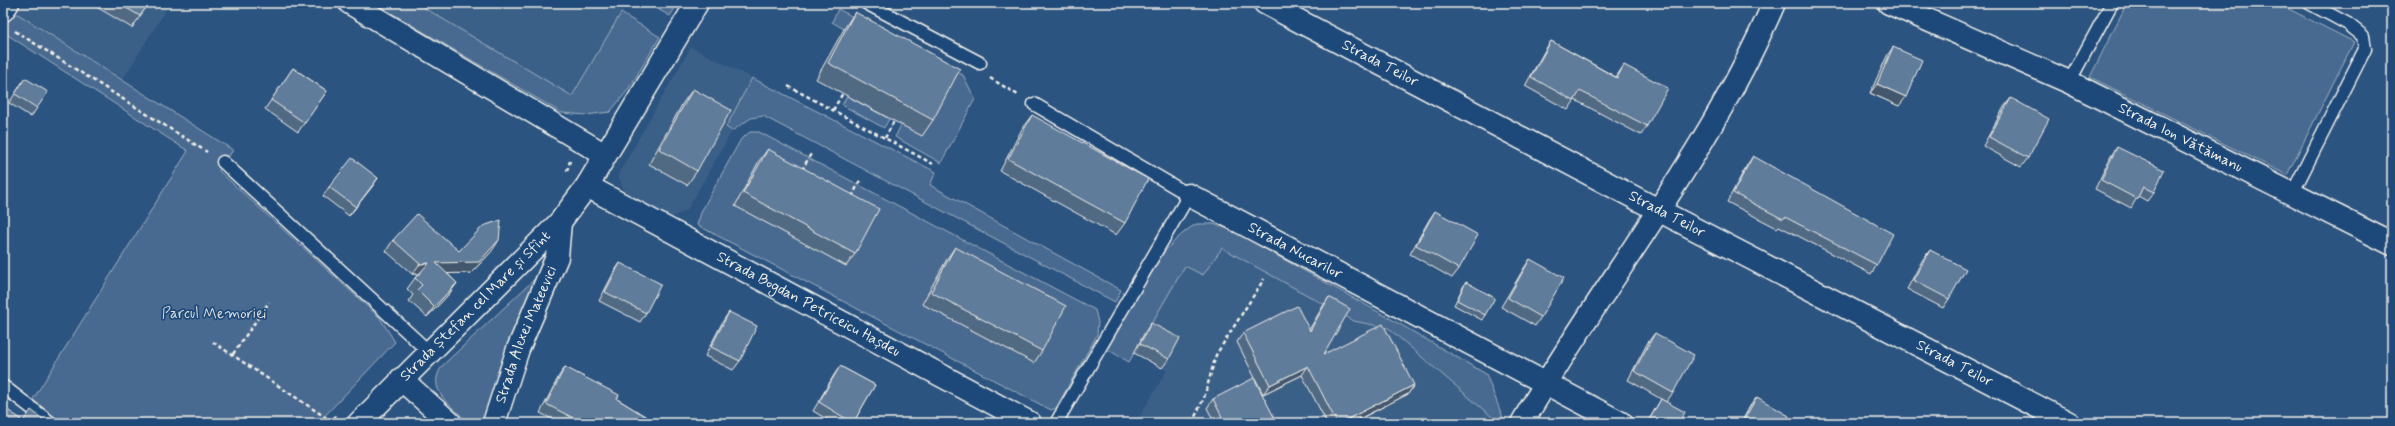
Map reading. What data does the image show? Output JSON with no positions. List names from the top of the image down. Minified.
{"streets":{"street":["Strada Teilor","Strada Ion Vătămanu","Strada Nucarilor","Strada Bogdan Petriceicu Hașdeu","Strada Ștefan cel Mare și Sfînt","Strada Alexei Mateevici"]},"crossings":[["Strada Bogdan Petriceicu Hașdeu","Strada Ștefan cel Mare și Sfînt"],["Strada Ștefan cel Mare și Sfînt","Strada Alexei Mateevici"]],"parks":["Parcul Memoriei"]}
